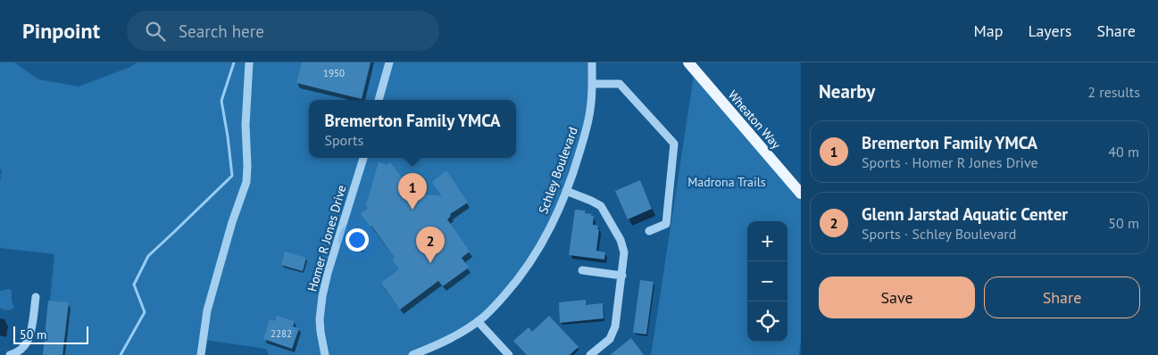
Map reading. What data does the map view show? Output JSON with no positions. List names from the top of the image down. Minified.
{"streets":{"main road":["Wheaton Way"],"street":["Schley Boulevard","Homer R Jones Drive"]},"parks":["Madrona Trails"],"house_numbers":["1950","2282"],"scale_bar":"50 m","page":{"header":"Pinpoint","search":"Search here","nav":["Map","Layers","Share"],"heading":["Nearby","2 results"],"popup":["Bremerton Family YMCA","Sports"],"list":[{"mark":"1","name":"Bremerton Family YMCA","note":"Sports · Homer R Jones Drive","value":"40 m"},{"mark":"2","name":"Glenn Jarstad Aquatic Center","note":"Sports · Schley Boulevard","value":"50 m"}],"pins":["1","2"],"map_buttons":["+","−"],"buttons":["Save","Share"],"scale":"50 m"}}
